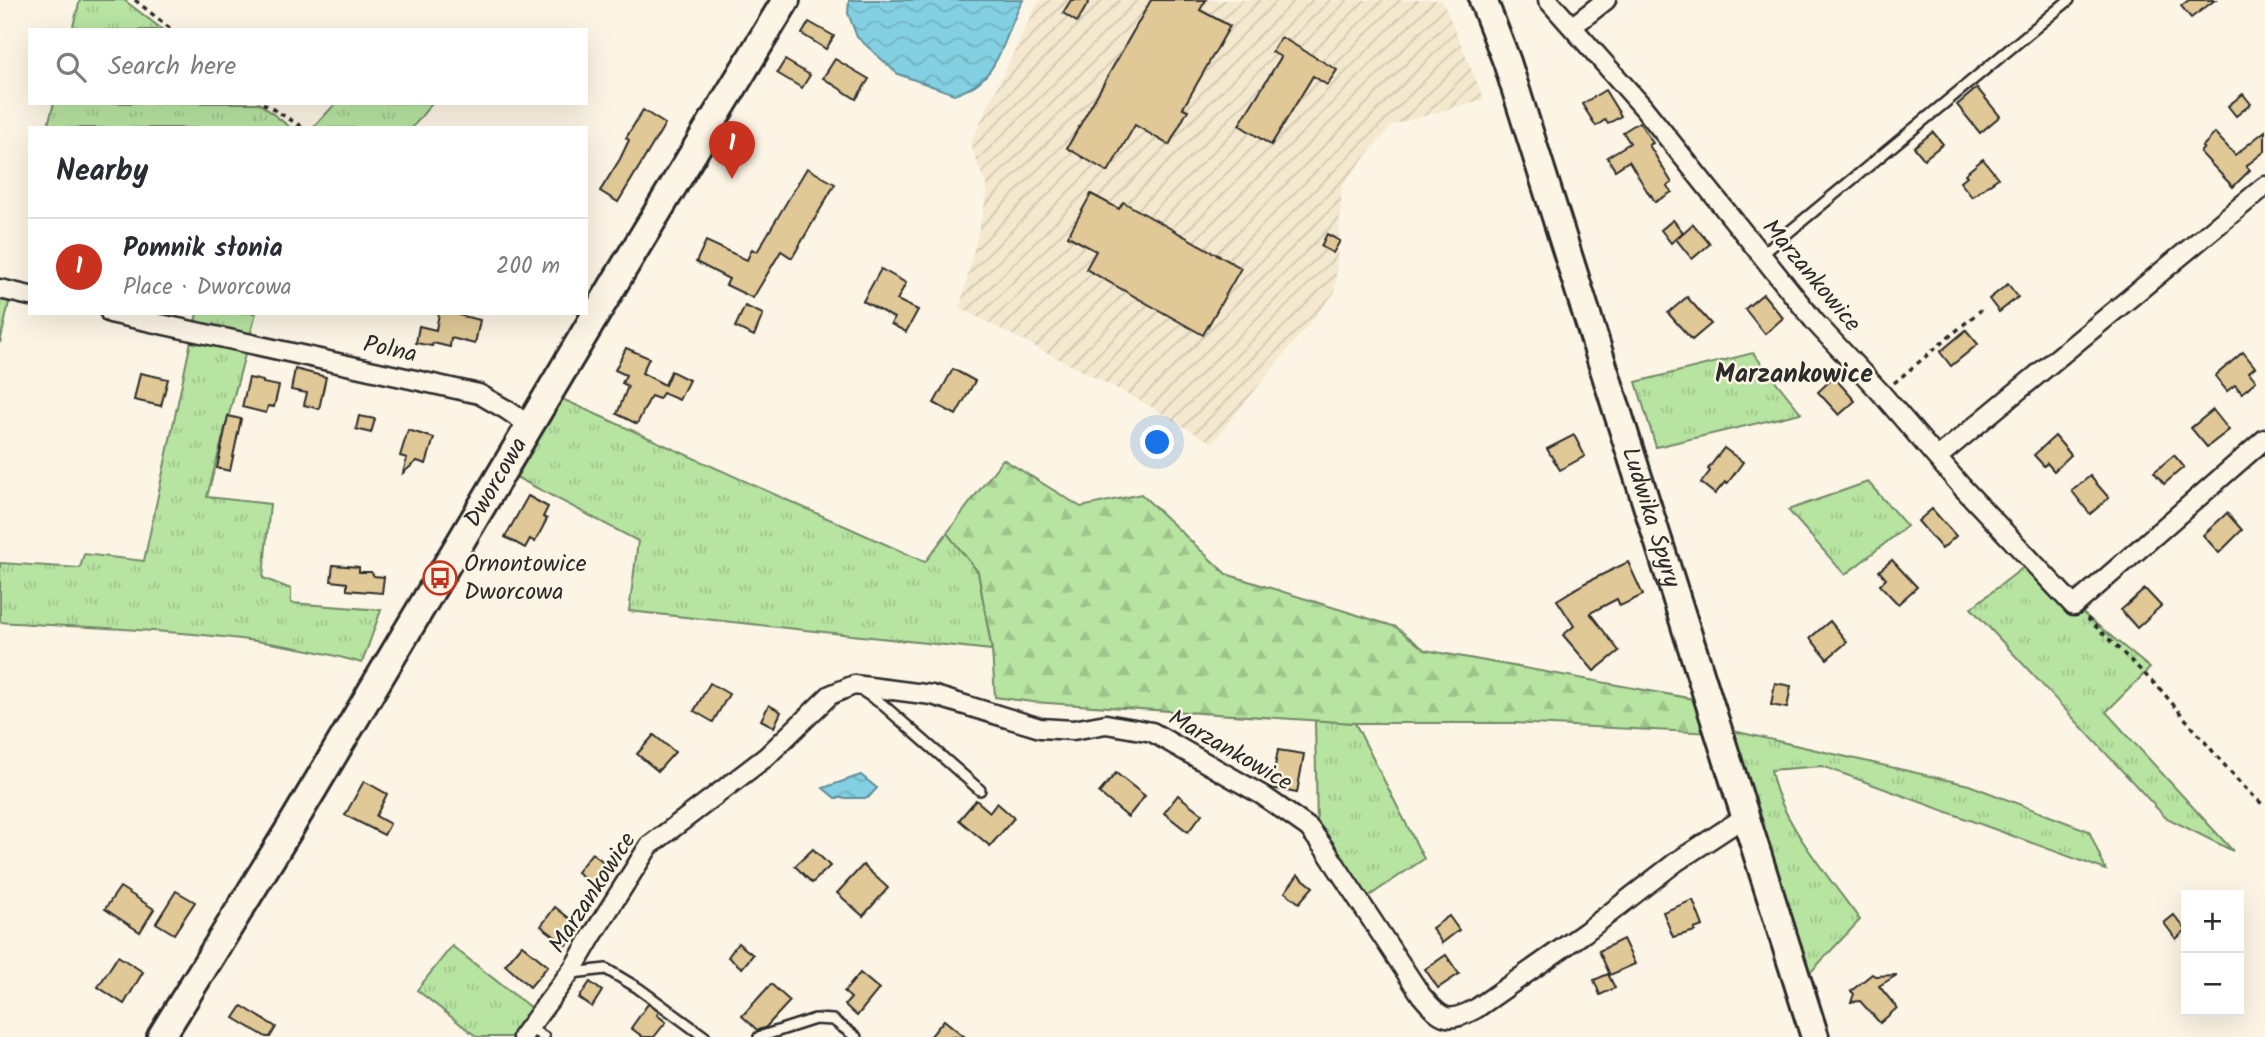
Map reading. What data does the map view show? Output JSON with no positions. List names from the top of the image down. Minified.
{"streets":{"street":["Marzankowice","Polna","Dworcowa","Ludwika Spyry"]},"crossings":[["Marzankowice","Ludwika Spyry"],["Polna","Dworcowa"]],"districts":["Marzankowice"],"places":{"bus stop":["Ornontowice Dworcowa"]},"page":{"search":"Search here","pins":"1","heading":"Nearby","list":[{"mark":"1","name":"Pomnik słonia","note":"Place · Dworcowa","value":"200 m"}],"map_buttons":["+","−"]}}
